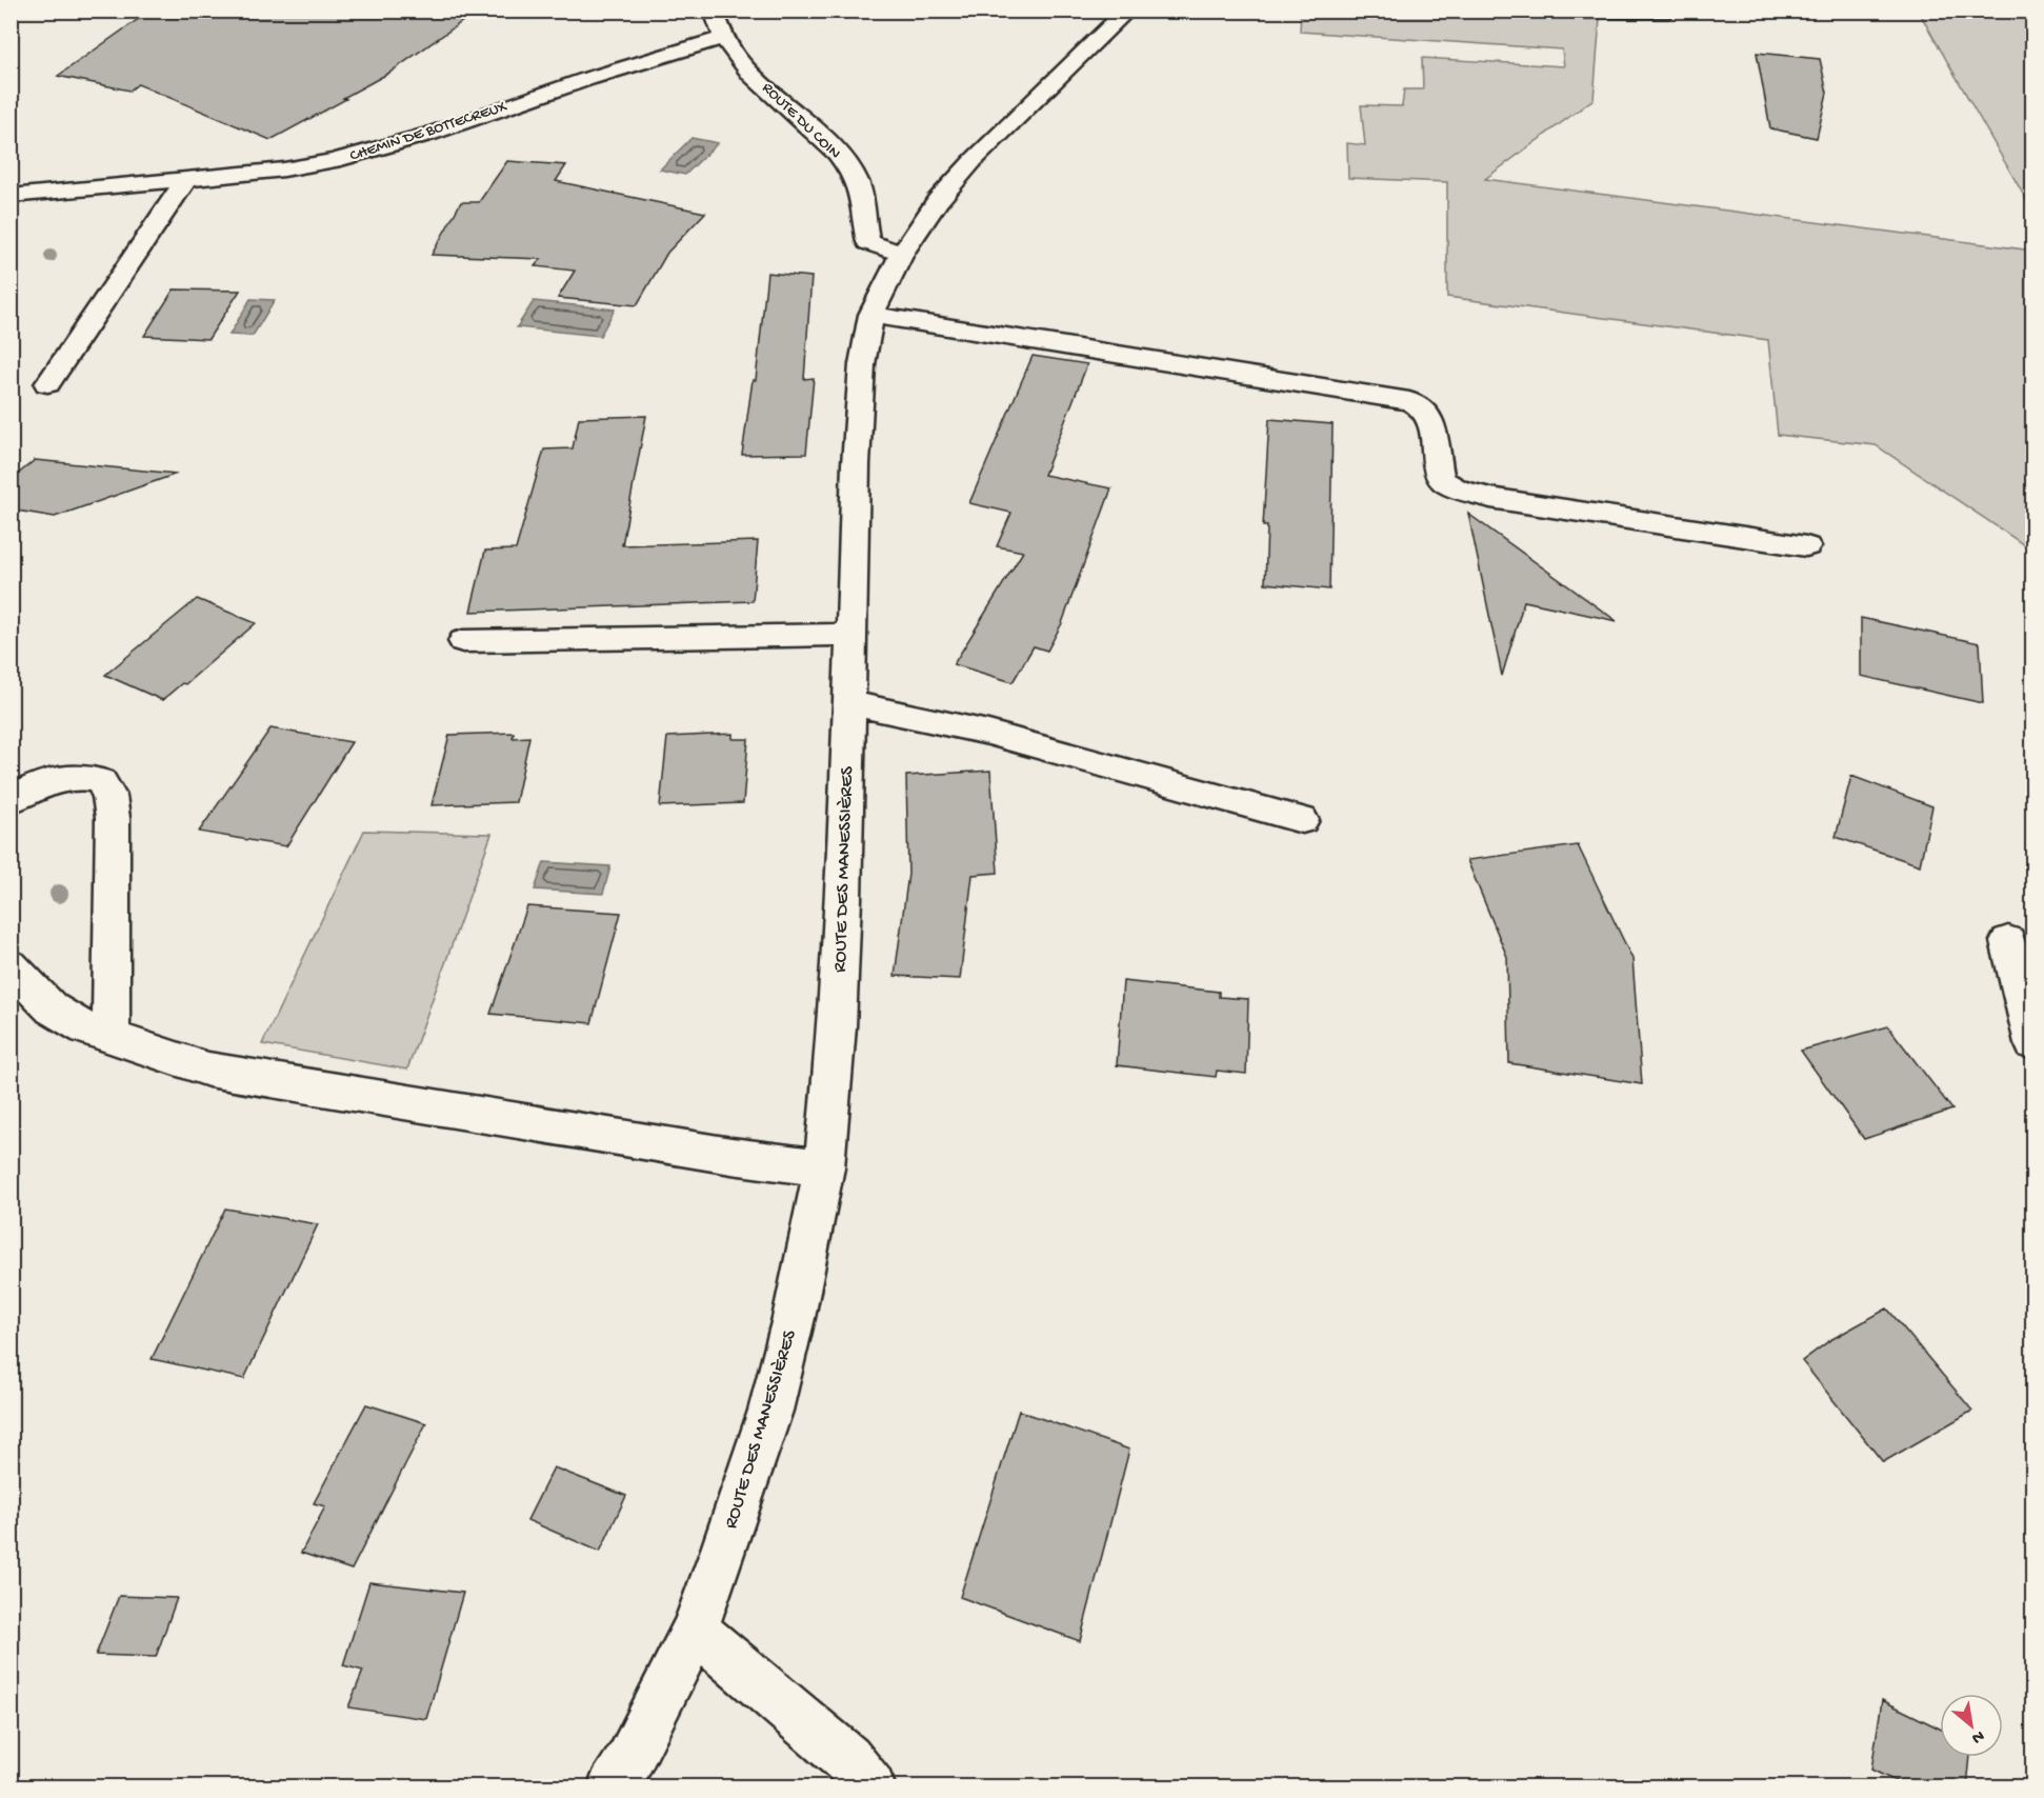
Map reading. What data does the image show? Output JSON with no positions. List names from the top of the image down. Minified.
{"streets":{"street":["ROUTE DU COIN","CHEMIN DE BOTTECREUX","ROUTE DES MANESSIÈRES"]},"crossings":[["ROUTE DU COIN","CHEMIN DE BOTTECREUX"],["ROUTE DU COIN","ROUTE DES MANESSIÈRES"]],"north":"bottom right"}
